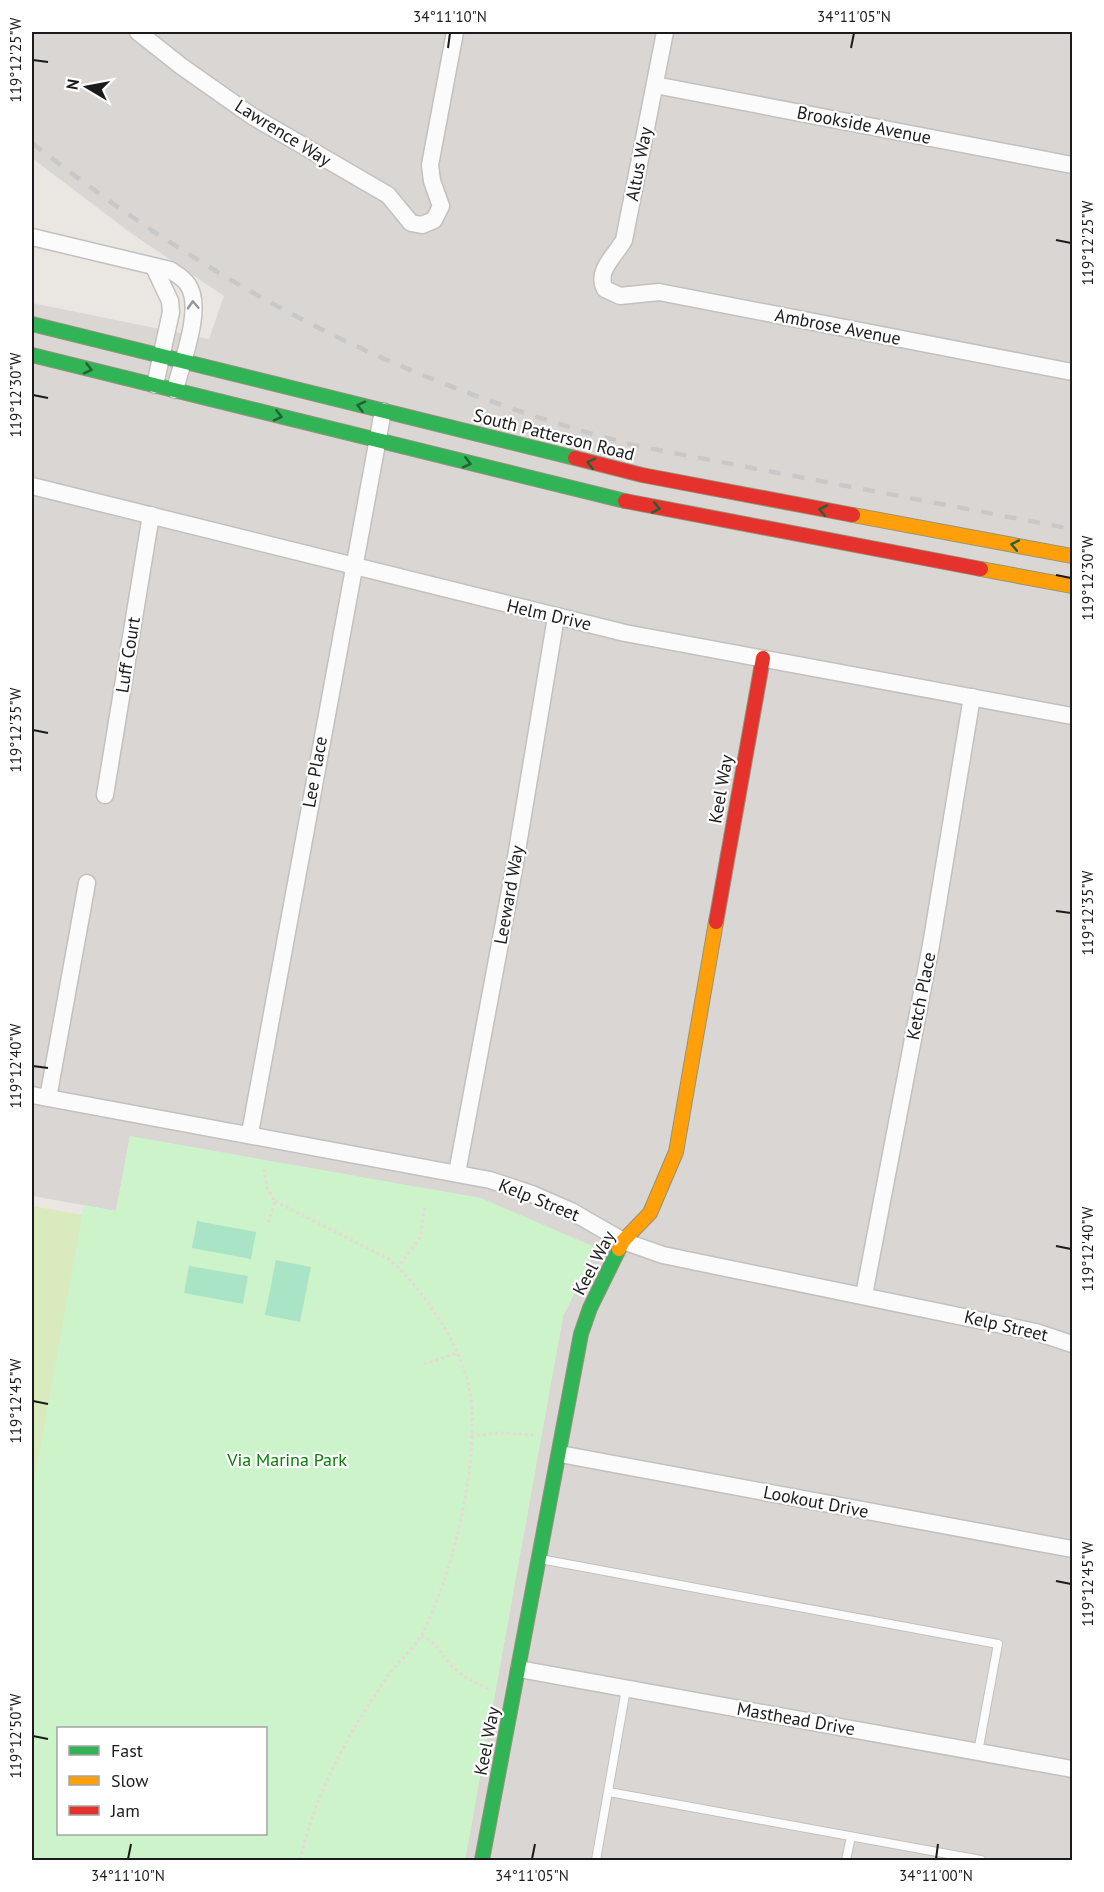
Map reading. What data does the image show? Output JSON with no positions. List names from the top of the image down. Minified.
{"streets":{"street":["Brookside Avenue","Lawrence Way","Altus Way","Ambrose Avenue","South Patterson Road","Helm Drive","Luff Court","Lee Place","Keel Way","Leeward Way","Ketch Place","Kelp Street","Lookout Drive","Masthead Drive"]},"crossings":[["Brookside Avenue","Altus Way"],["Altus Way","Ambrose Avenue"],["South Patterson Road","Lee Place"],["Helm Drive","Luff Court"],["Helm Drive","Lee Place"],["Helm Drive","Keel Way"],["Helm Drive","Leeward Way"],["Helm Drive","Ketch Place"],["Lee Place","Kelp Street"],["Keel Way","Kelp Street"],["Keel Way","Lookout Drive"],["Keel Way","Masthead Drive"],["Leeward Way","Kelp Street"],["Ketch Place","Kelp Street"]],"parks":["Via Marina Park"],"legend":["Fast","Slow","Jam"],"north":"left","coordinates":["34°11'10\"N","34°11'05\"N","119°12'25\"W","119°12'30\"W","119°12'35\"W","119°12'40\"W","119°12'45\"W","119°12'50\"W","34°11'00\"N"]}
